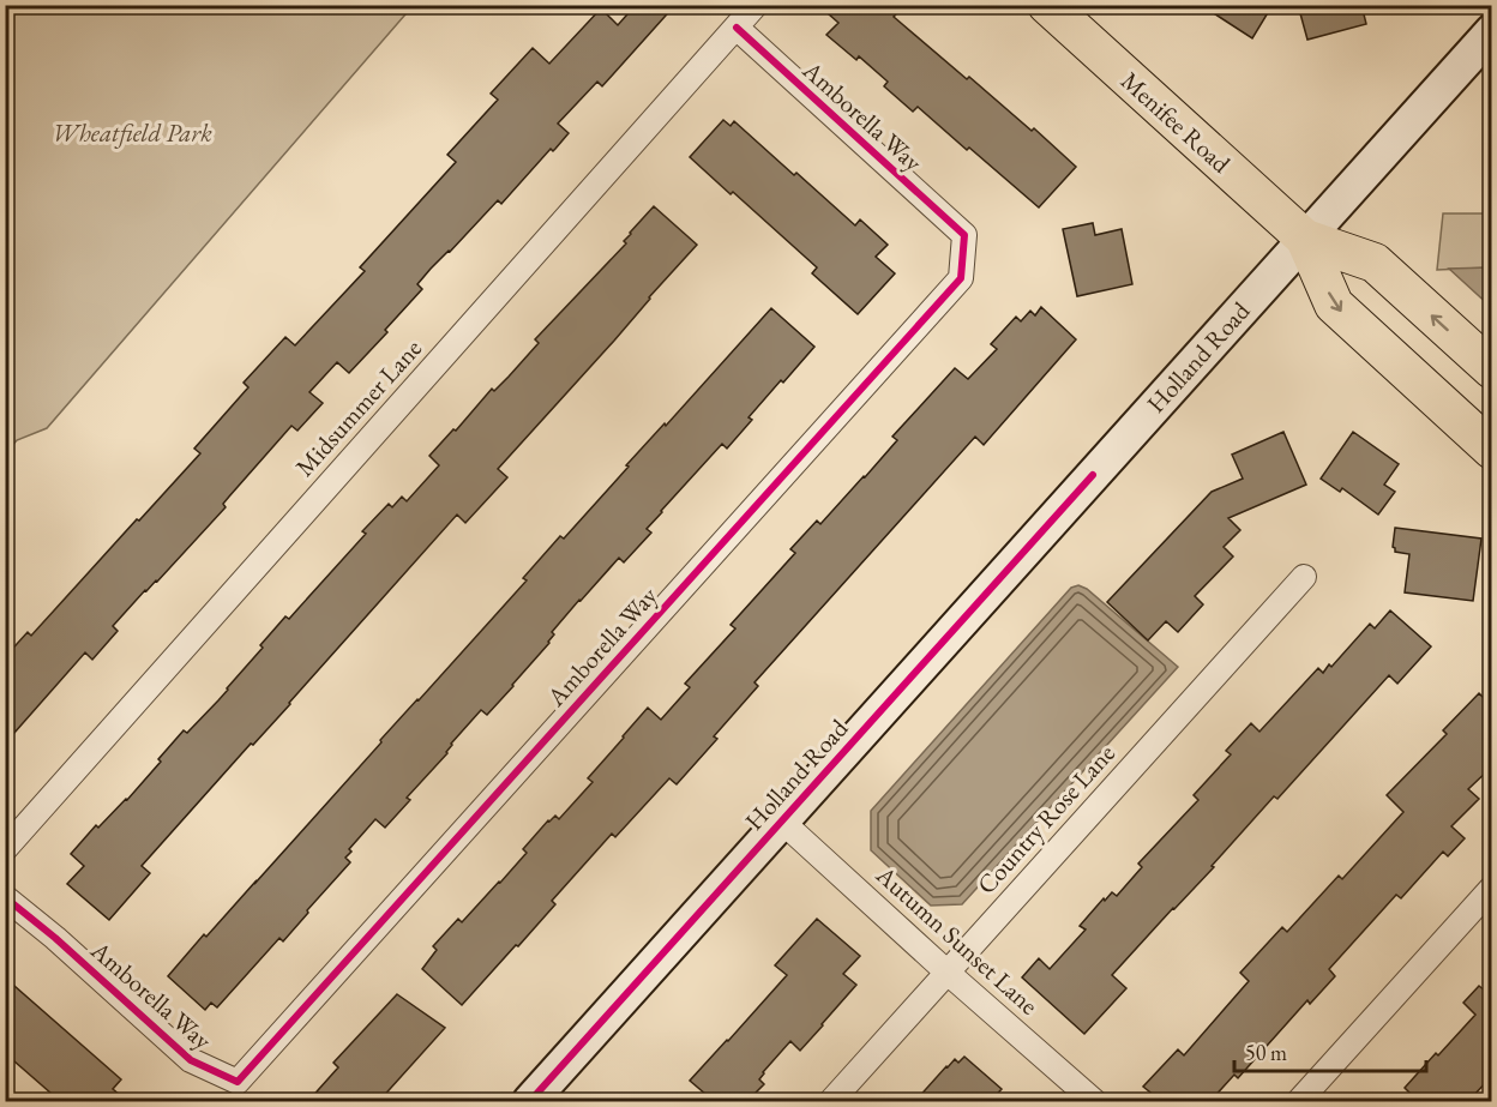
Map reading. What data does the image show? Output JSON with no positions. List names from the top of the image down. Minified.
{"streets":{"main road":["Menifee Road","Holland Road"],"street":["Amborella Way","Midsummer Lane","Country Rose Lane","Autumn Sunset Lane"]},"crossings":[["Amborella Way","Midsummer Lane"],["Menifee Road","Holland Road"],["Holland Road","Autumn Sunset Lane"],["Country Rose Lane","Autumn Sunset Lane"]],"parks":["Wheatfield Park"],"scale_bar":"50 m"}
